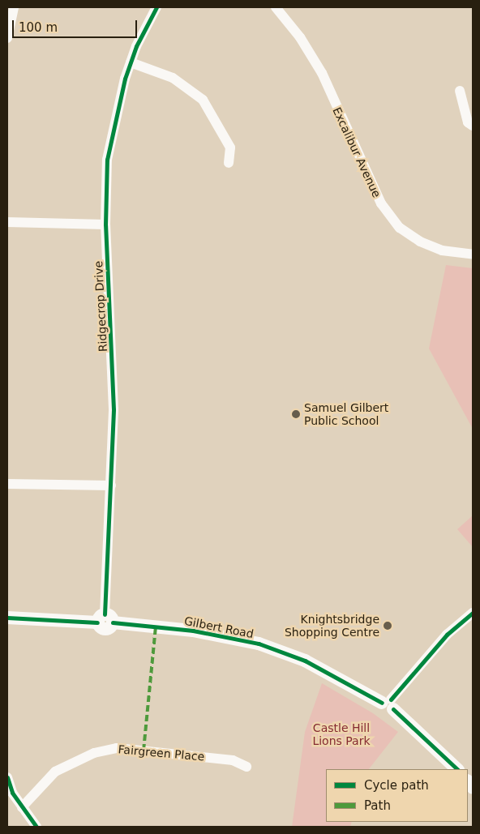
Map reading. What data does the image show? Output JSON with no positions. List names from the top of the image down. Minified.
{"streets":{"main road":["Gilbert Road"],"street":["Excalibur Avenue","Ridgecrop Drive","Fairgreen Place"]},"crossings":[["Ridgecrop Drive","Gilbert Road"]],"parks":["Castle Hill Lions Park"],"places":["Samuel Gilbert Public School","Knightsbridge Shopping Centre"],"legend":["Cycle path","Path"],"scale_bar":"100 m"}
